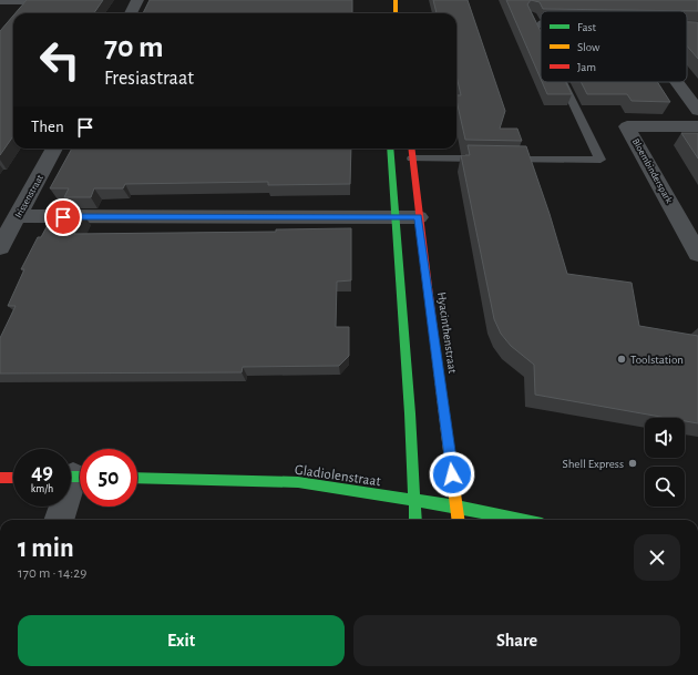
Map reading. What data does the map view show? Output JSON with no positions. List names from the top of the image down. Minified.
{"streets":{"main road":["Hyacinthenstraat","Gladiolenstraat"],"street":["Bloembinderspark","Irissenstraat"]},"crossings":[["Hyacinthenstraat","Gladiolenstraat"]],"places":["Toolstation","Shell Express"],"legend":["Fast","Slow","Jam"],"page":{"turn":["70 m","Fresiastraat"],"then":"Then","speed":"49 km/h","limit":"50","heading":["1 min","170 m · 14:29"],"buttons":["Exit","Share"]}}
